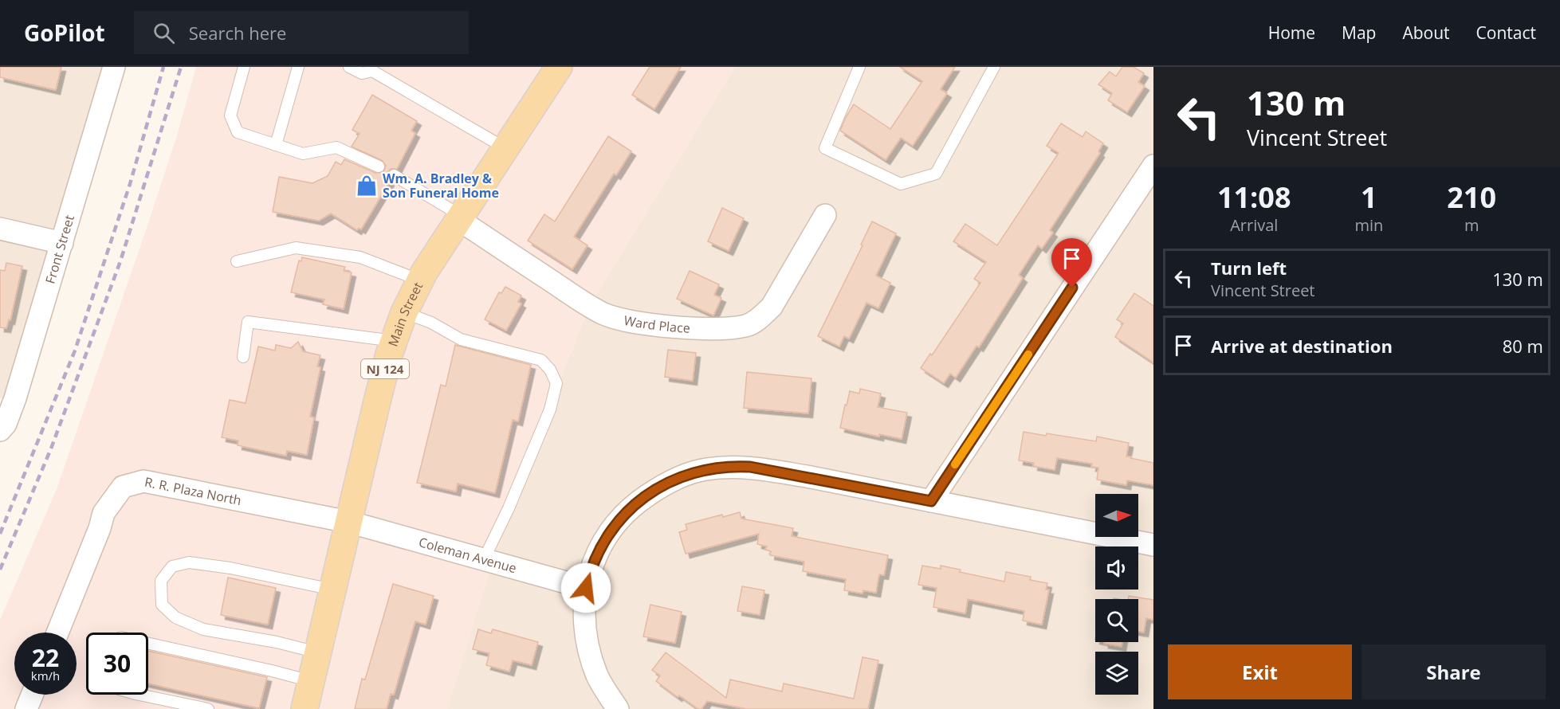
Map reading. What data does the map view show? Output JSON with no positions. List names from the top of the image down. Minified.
{"streets":{"main road":["Main Street","NJ 124"],"street":["Front Street","Ward Place","R. R. Plaza North","Coleman Avenue"]},"crossings":[["Main Street","Ward Place"],["Main Street","R. R. Plaza North"],["Main Street","Coleman Avenue"],["R. R. Plaza North","Coleman Avenue"]],"places":{"shop":["Wm. A. Bradley & Son Funeral Home"]},"north":"right","page":{"header":"GoPilot","search":"Search here","nav":["Home","Map","About","Contact"],"turn":["130 m","Vincent Street"],"eta":["11:08","Arrival","1","min","210","m"],"list":[{"name":"Turn left","note":"Vincent Street","value":"130 m"},{"name":"Arrive at destination","value":"80 m"}],"speed":"22 km/h","limit":"30","buttons":["Exit","Share"]}}
